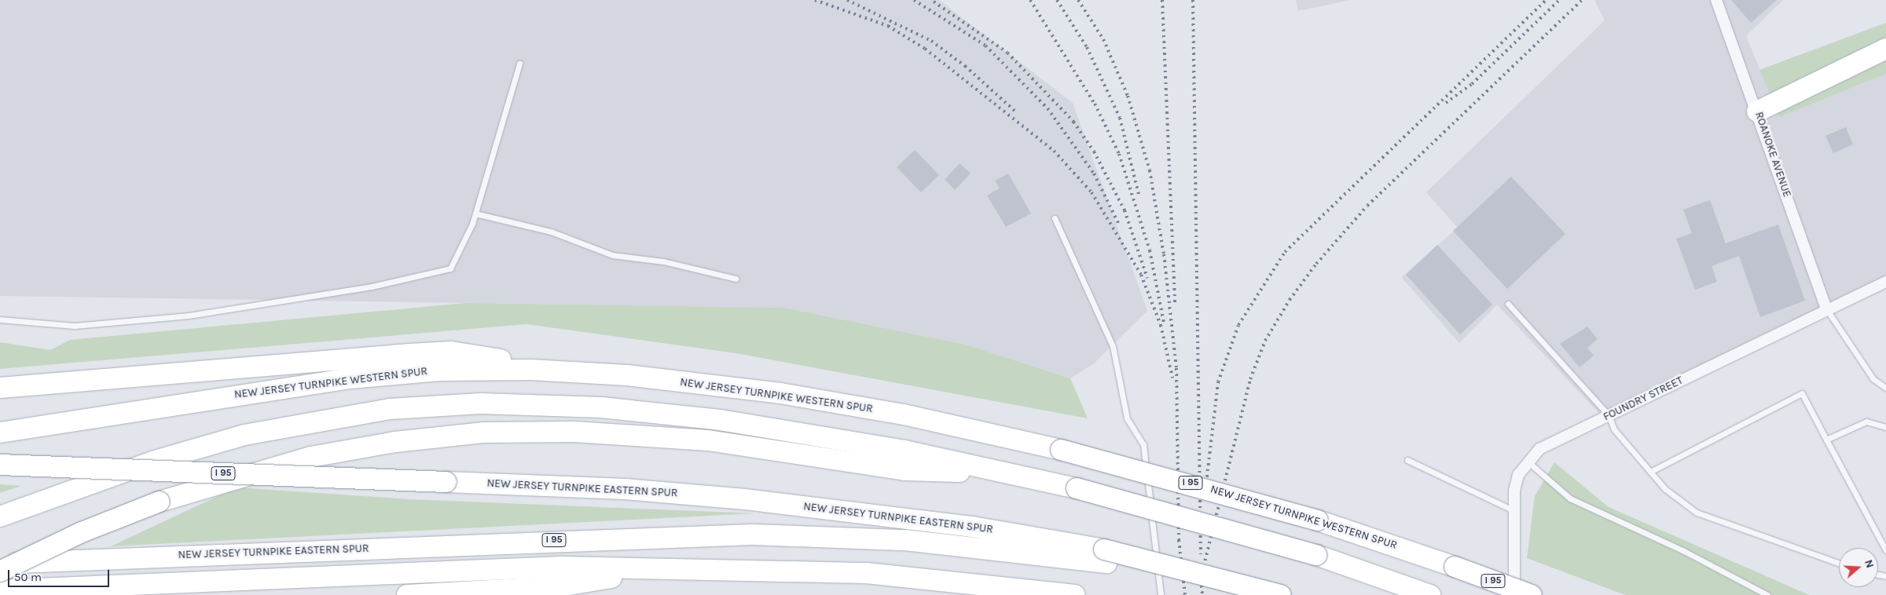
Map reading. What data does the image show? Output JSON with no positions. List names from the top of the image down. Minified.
{"streets":{"highway":["NEW JERSEY TURNPIKE WESTERN SPUR","I 95","NEW JERSEY TURNPIKE EASTERN SPUR"],"street":["ROANOKE AVENUE","FOUNDRY STREET"]},"crossings":[["ROANOKE AVENUE","FOUNDRY STREET"]],"scale_bar":"50 m","north":"right"}
